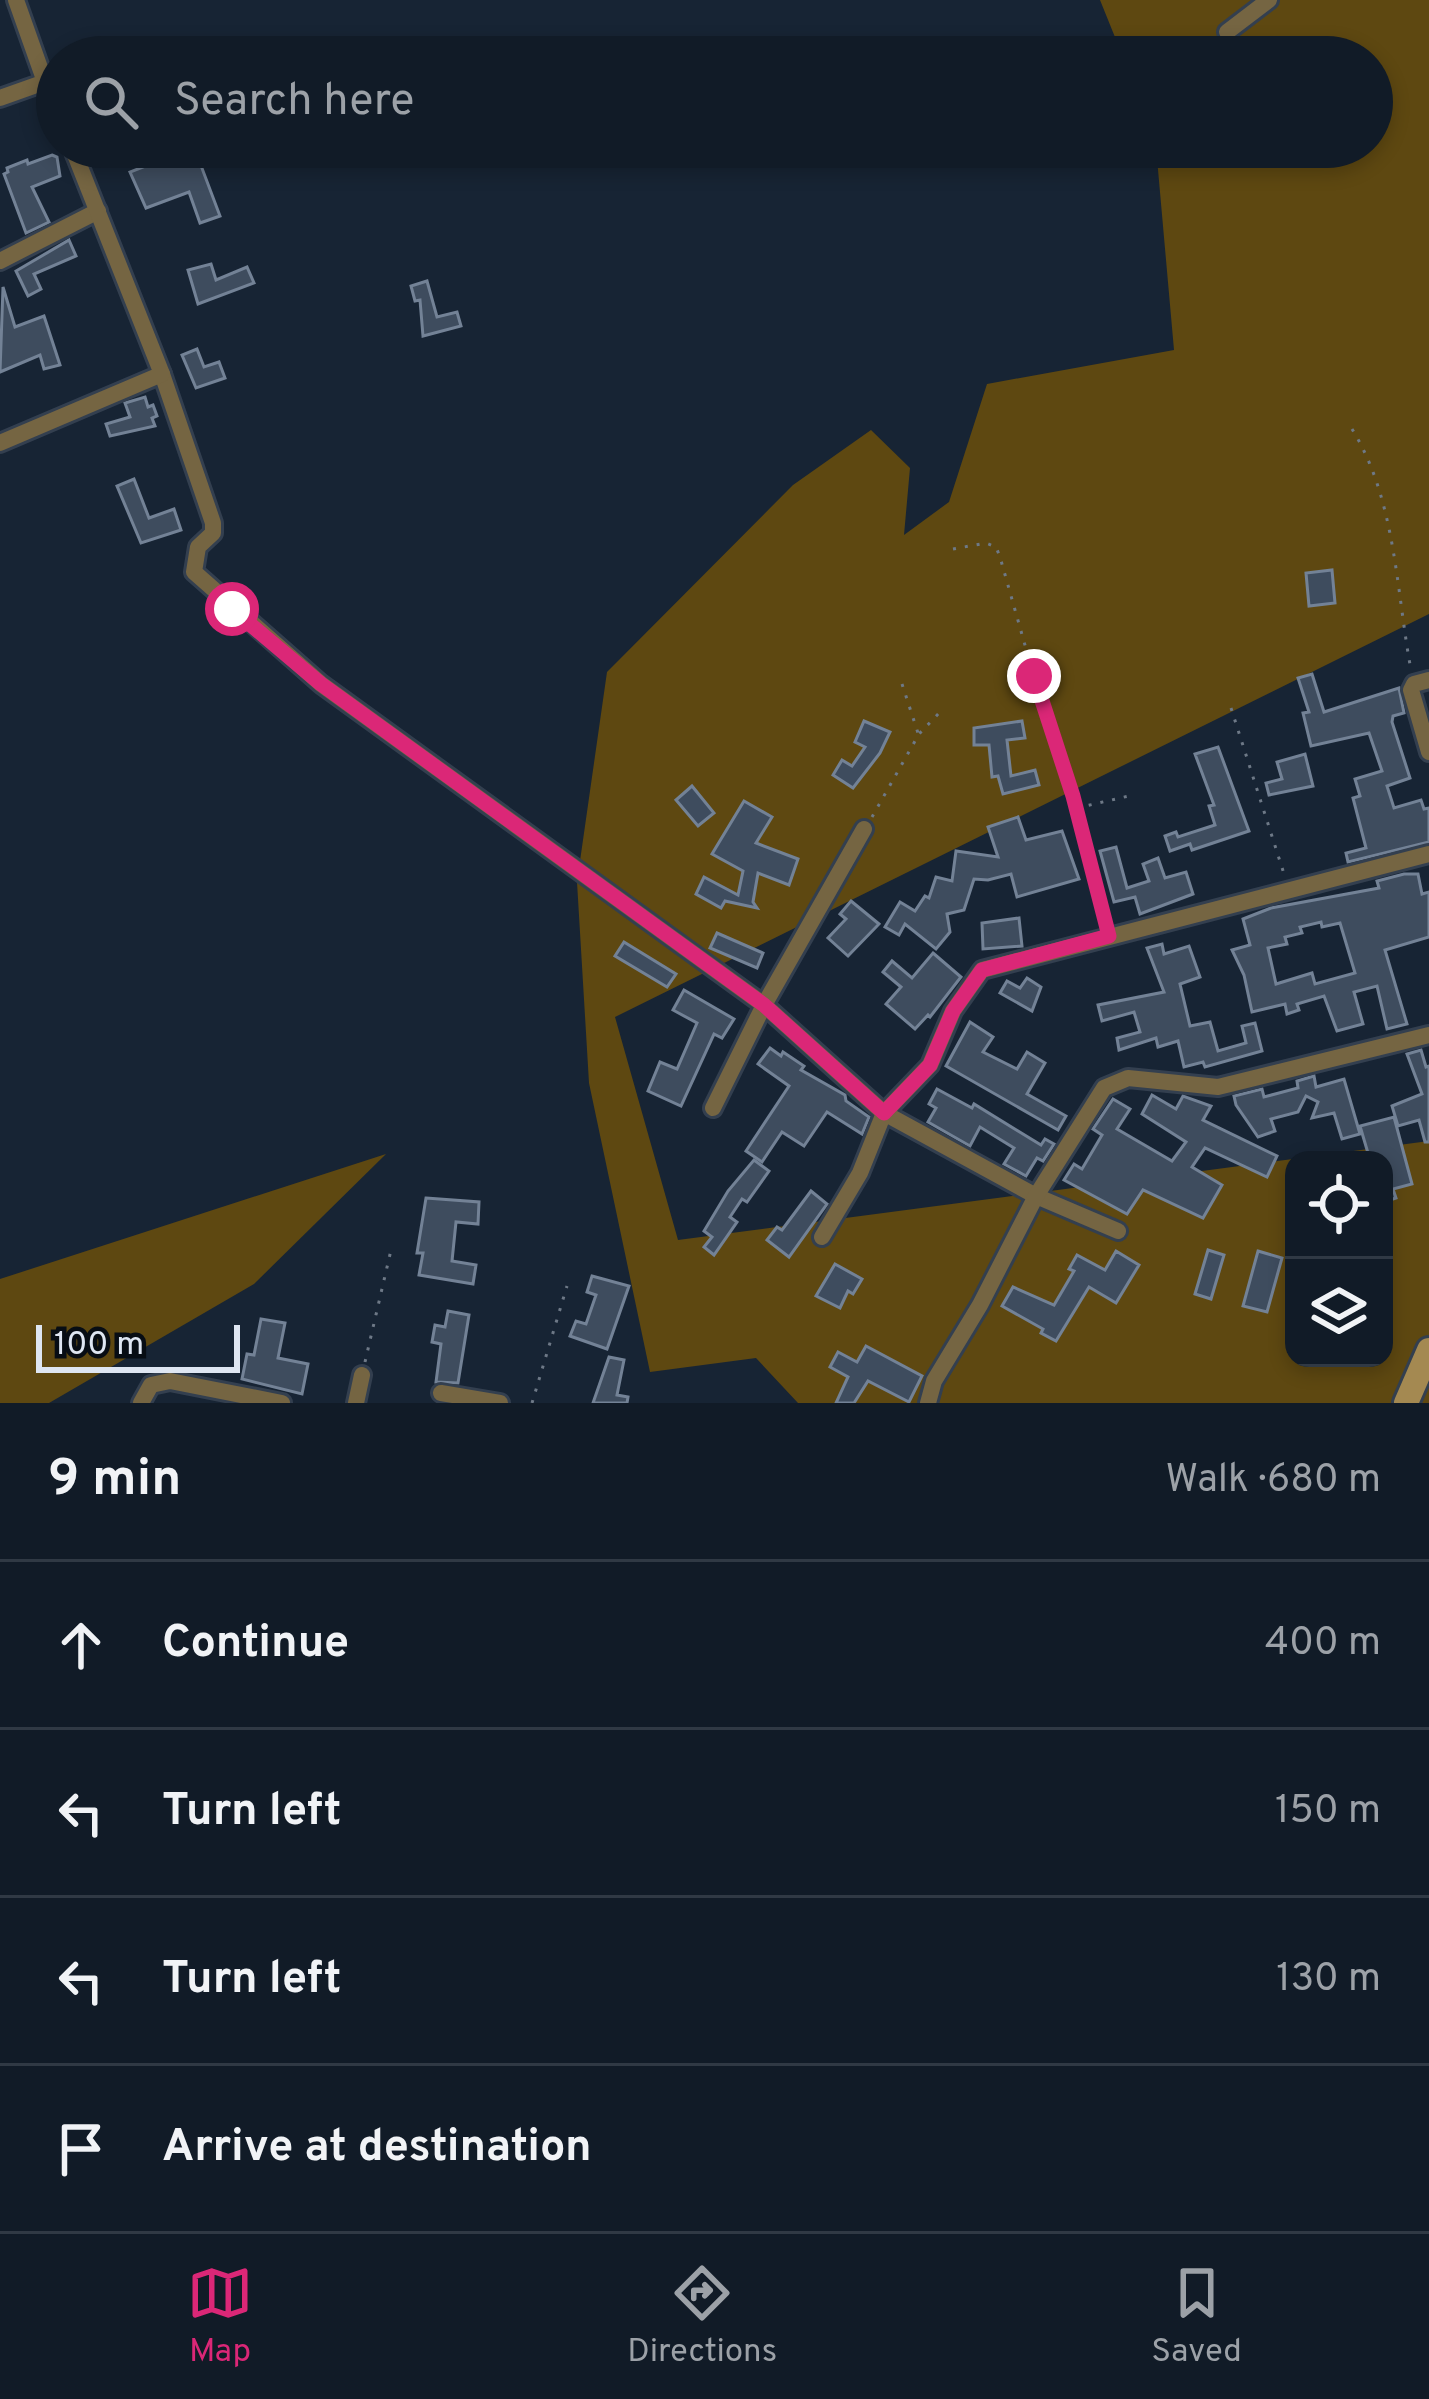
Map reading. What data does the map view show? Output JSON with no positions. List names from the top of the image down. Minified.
{"scale_bar":"100 m","page":{"search":"Search here","scale":"100 m","heading":["9 min","Walk · 680 m"],"list":[["Continue","400 m"],["Turn left","150 m"],["Turn left","130 m"],"Arrive at destination"],"nav":["Map","Directions","Saved"]}}
